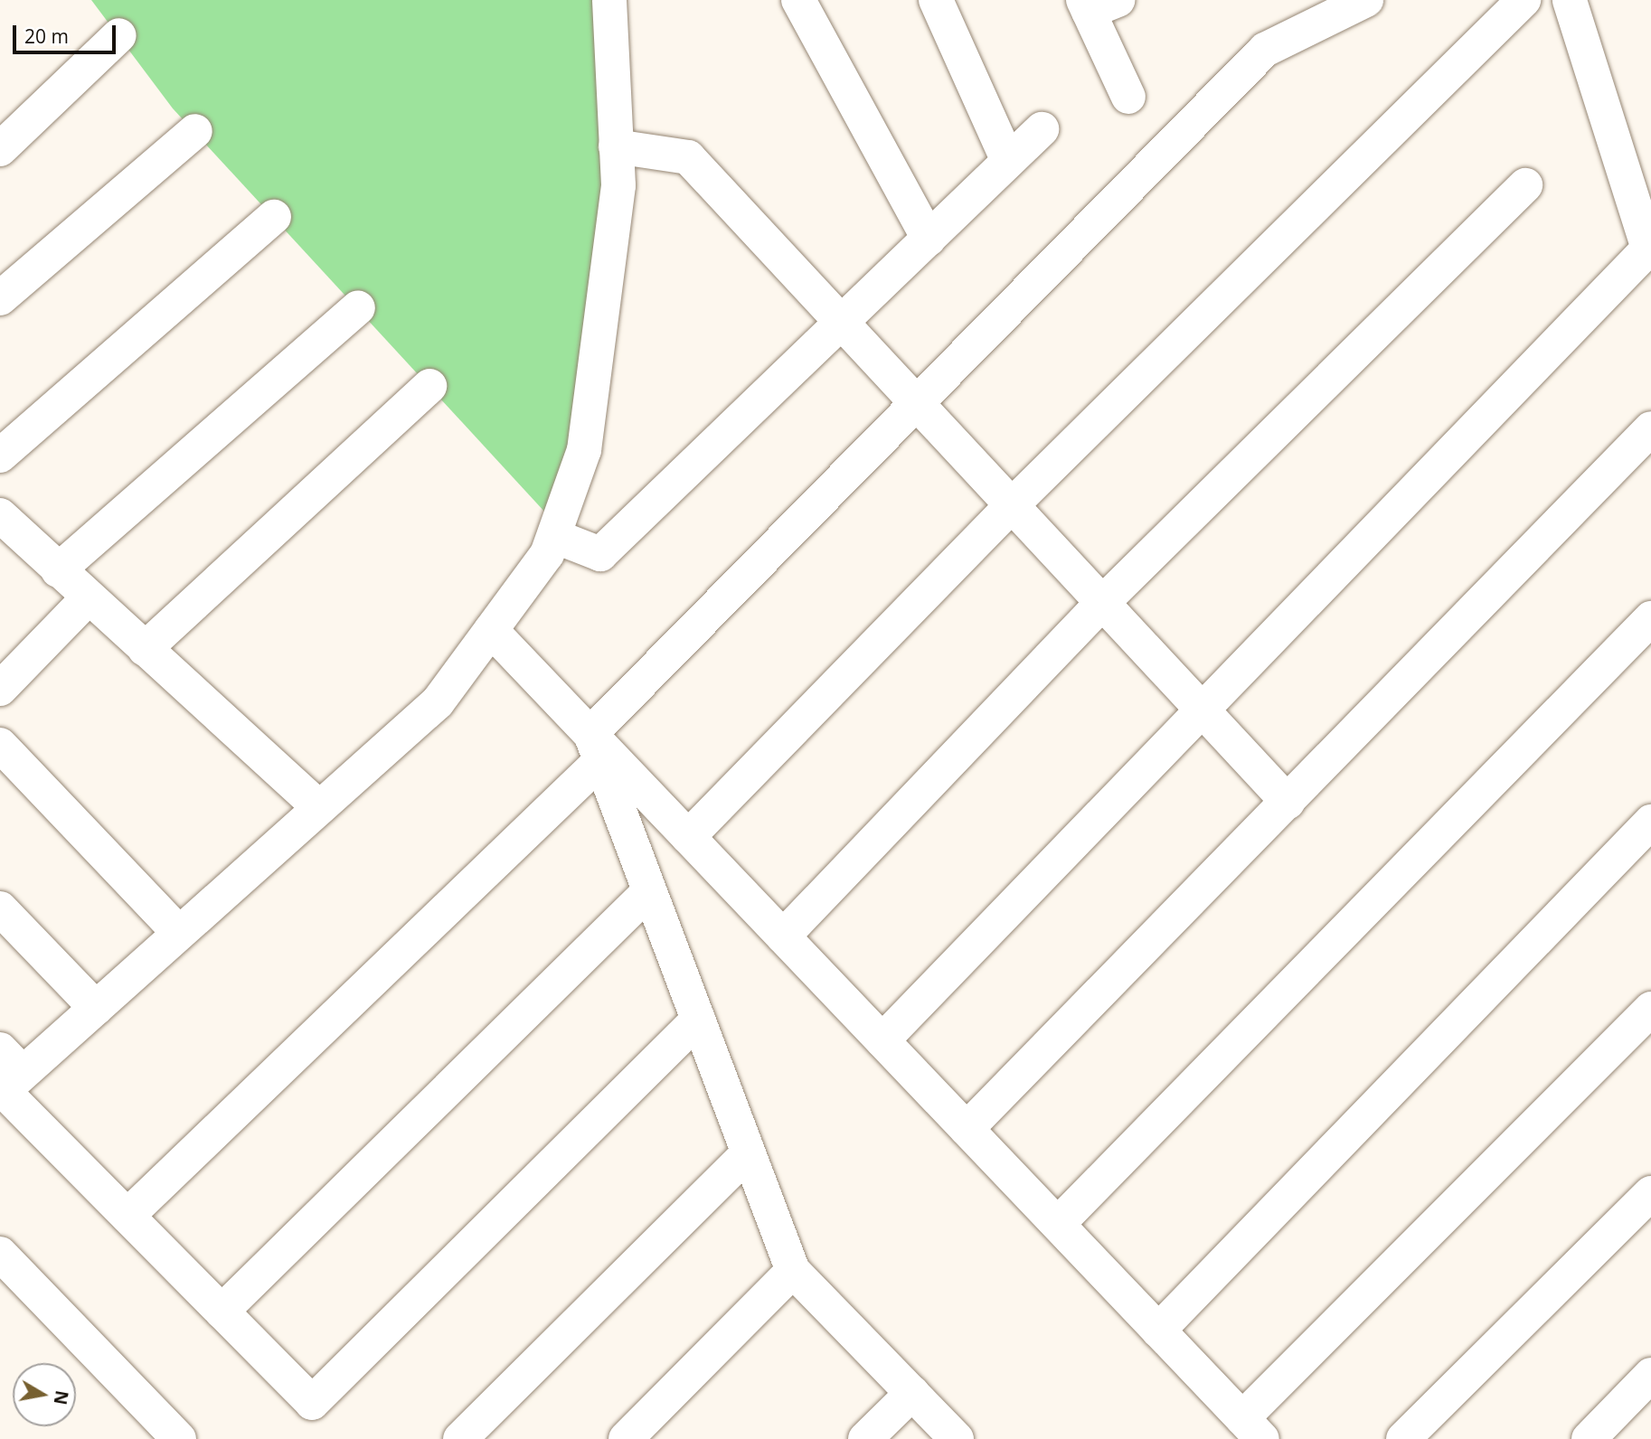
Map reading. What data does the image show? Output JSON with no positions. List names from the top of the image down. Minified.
{"scale_bar":"20 m","north":"right"}
